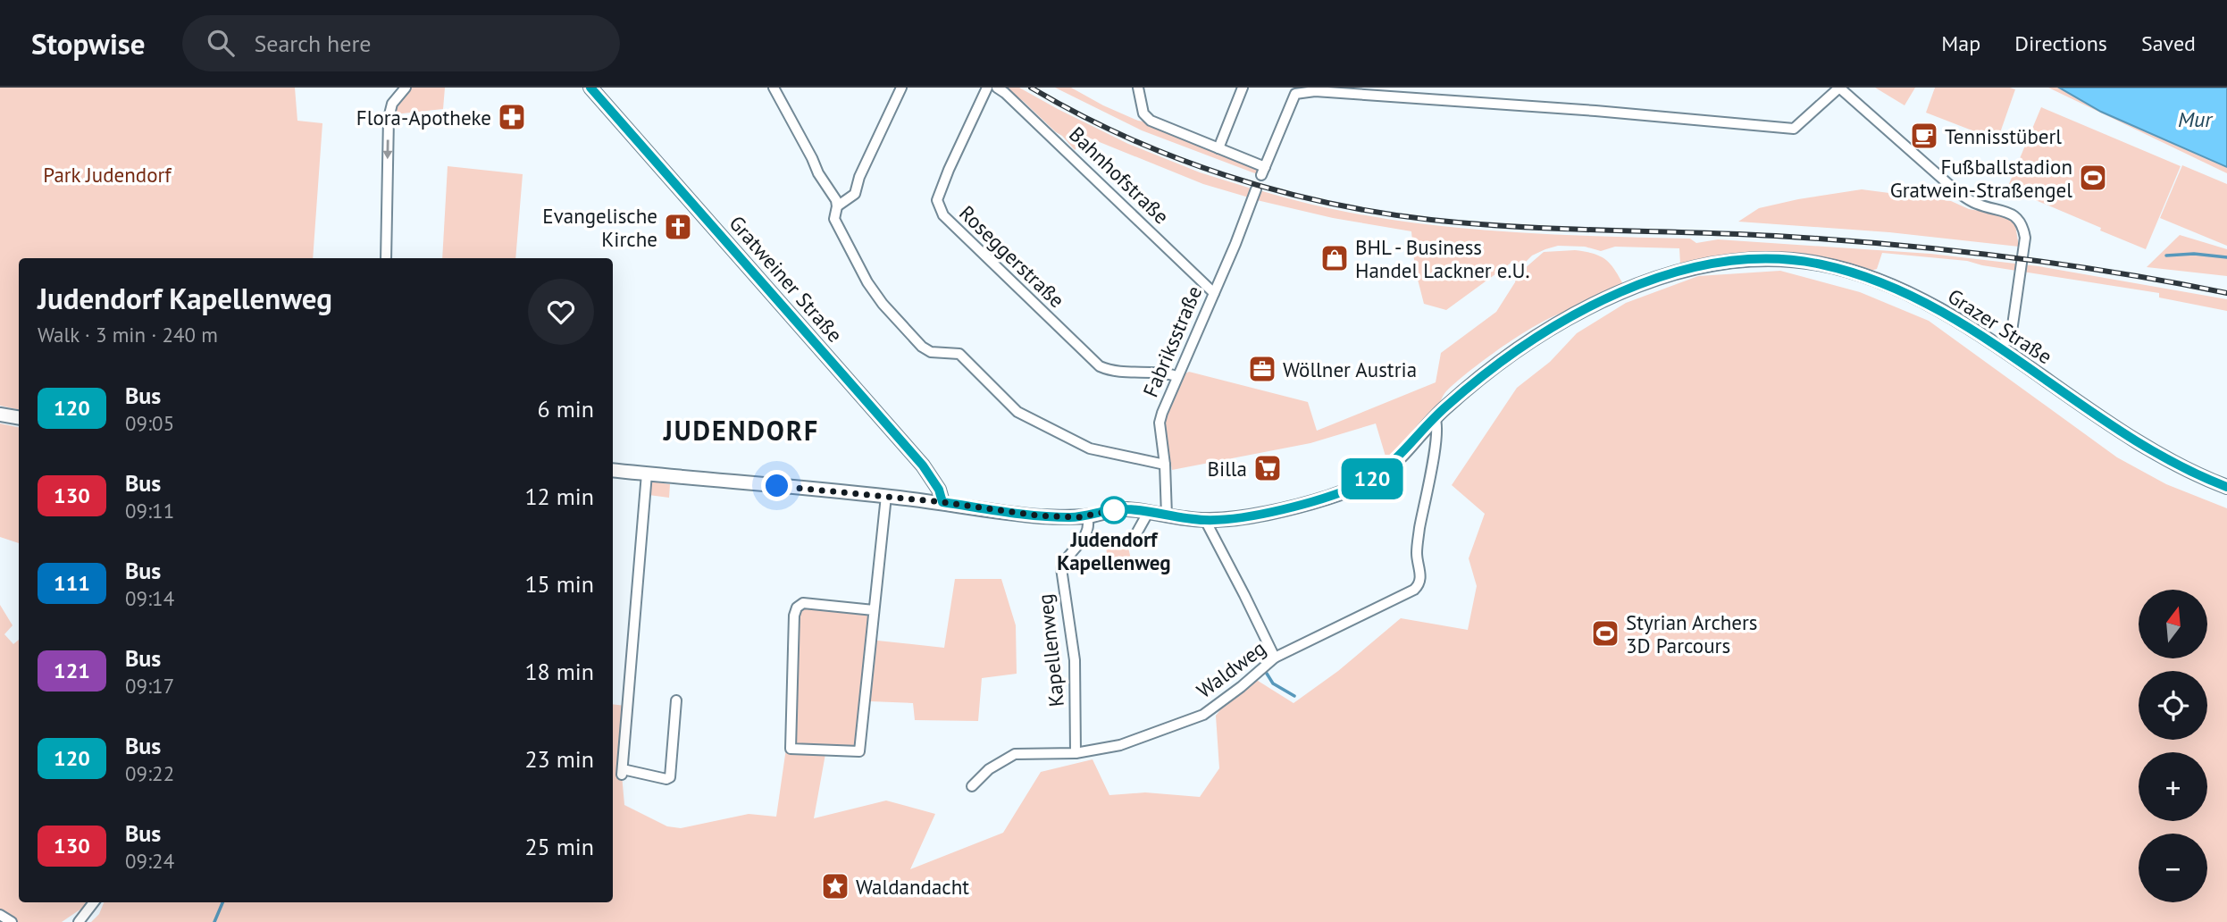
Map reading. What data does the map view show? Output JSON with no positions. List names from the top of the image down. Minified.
{"streets":{"main road":["Gratweiner Straße","Grazer Straße"],"street":["Bahnhofstraße","Roseggerstraße","Fabriksstraße","Kapellenweg","Waldweg"]},"crossings":[["Bahnhofstraße","Fabriksstraße"],["Roseggerstraße","Fabriksstraße"],["Gratweiner Straße","Grazer Straße"],["Grazer Straße","Fabriksstraße"],["Grazer Straße","Kapellenweg"],["Grazer Straße","Waldweg"],["Kapellenweg","Waldweg"]],"districts":["JUDENDORF"],"water":["Mur"],"parks":["Park Judendorf"],"places":{"pharmacy":["Flora-Apotheke"],"cafe":["Tennisstüberl"],"sports":["Fußballstadion Gratwein-Straßengel","Styrian Archers 3D Parcours"],"church":["Evangelische Kirche"],"shop":["BHL - Business Handel Lackner e.U."],"office":["Wöllner Austria"],"supermarket":["Billa"],"other":["Judendorf Kapellenweg"],"place":["Waldandacht"]},"lines":["bus line 120"],"north":"top","page":{"header":"Stopwise","search":"Search here","nav":["Map","Directions","Saved"],"on_map":"120","heading":["Judendorf Kapellenweg","Walk · 3 min · 240 m"],"list":[{"mark":"120","name":"Bus","note":"09:05","value":"6 min"},{"mark":"130","name":"Bus","note":"09:11","value":"12 min"},{"mark":"111","name":"Bus","note":"09:14","value":"15 min"},{"mark":"121","name":"Bus","note":"09:17","value":"18 min"},{"mark":"120","name":"Bus","note":"09:22","value":"23 min"},{"mark":"130","name":"Bus","note":"09:24","value":"25 min"}],"map_buttons":["+","−"]}}
